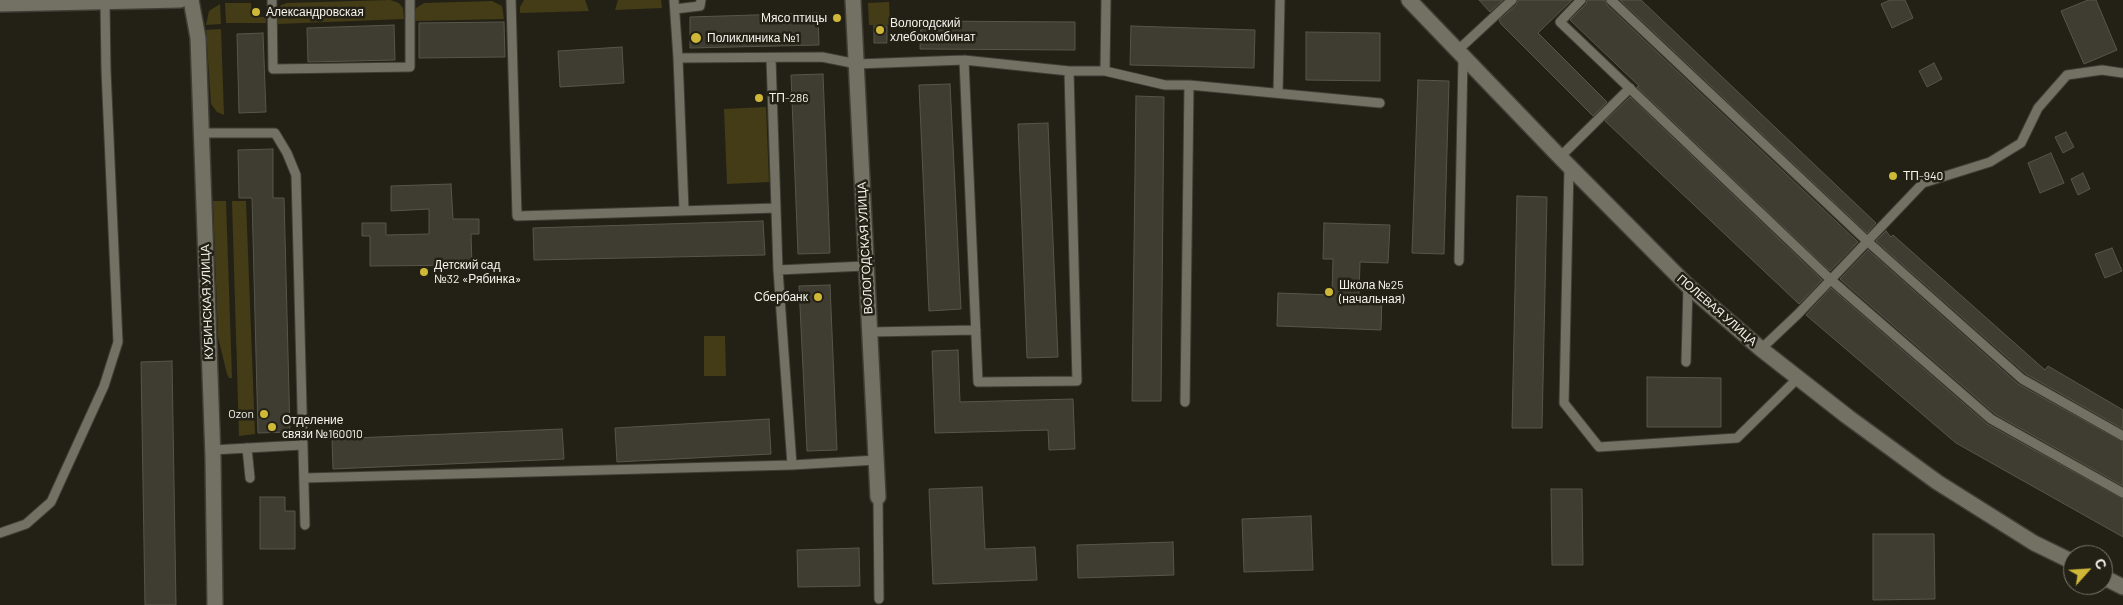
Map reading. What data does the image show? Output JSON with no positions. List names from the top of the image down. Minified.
{"streets":{"street":["ВОЛОГОДСКАЯ УЛИЦА","КУБИНСКАЯ УЛИЦА","ПОЛЕВАЯ УЛИЦА"]},"places":["Александровская","Мясо птицы","Вологодский хлебокомбинат","Поликлиника №1","ТП-286","ТП-940","Детский сад №32 «Рябинка»","Школа №25 (начальная)","Сбербанк","Ozon","Отделение связи №160010"],"north":"top right"}
